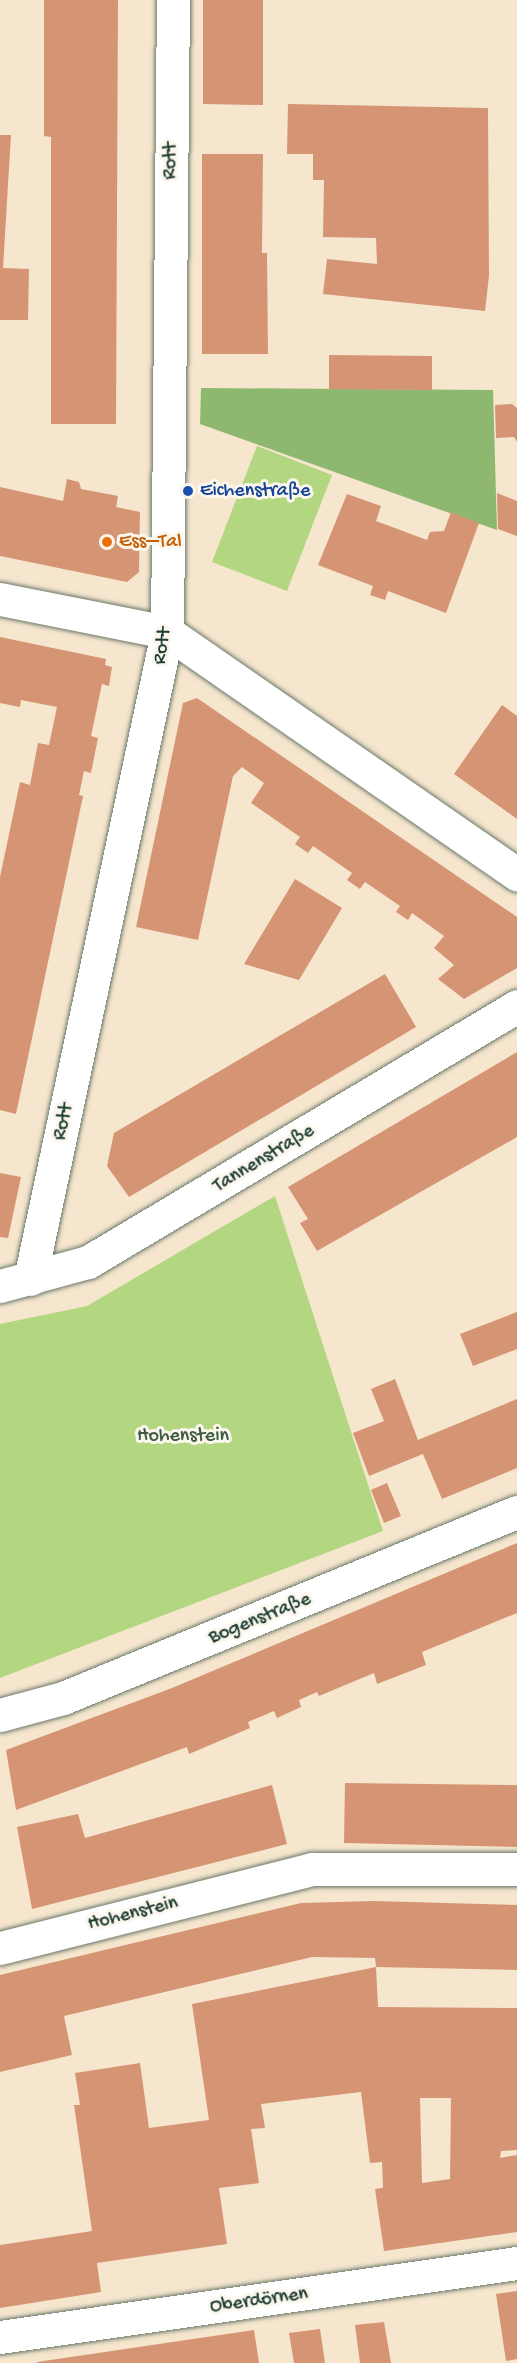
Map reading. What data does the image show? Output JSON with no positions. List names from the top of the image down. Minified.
{"streets":{"street":["Rott","Tannenstraße","Bogenstraße","Hohenstein","Oberdörnen"]},"crossings":[["Rott","Tannenstraße"]],"parks":["Hohenstein"],"places":["Eichenstraße","Ess–Tal"]}
